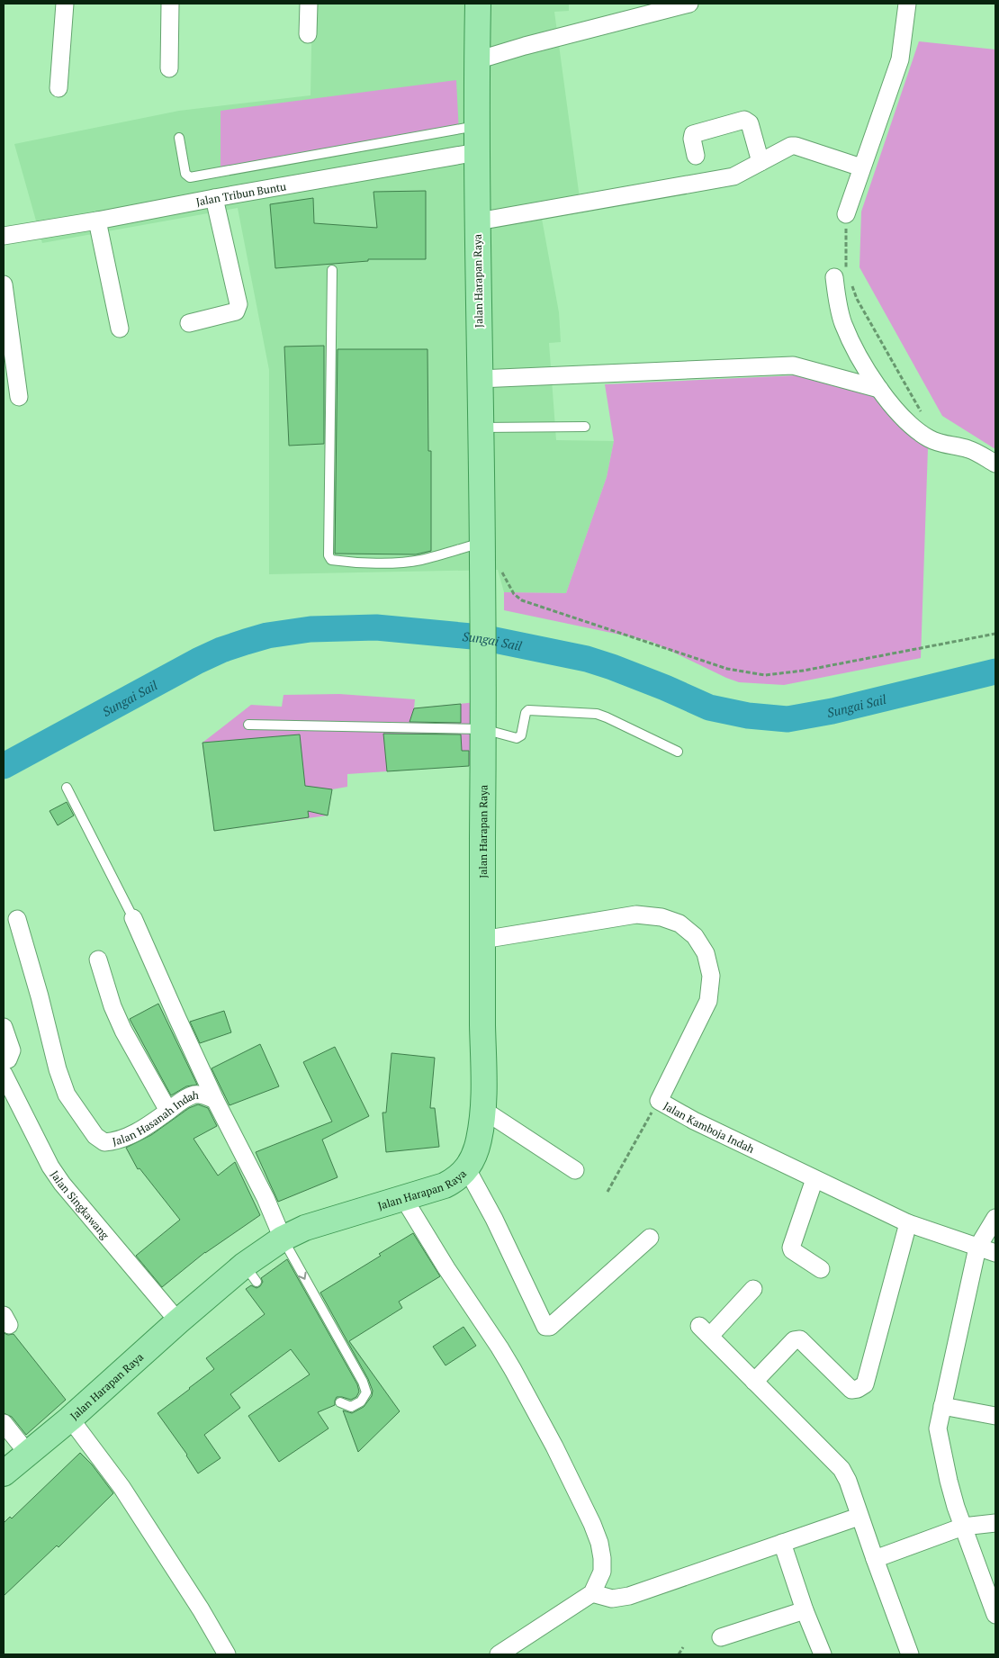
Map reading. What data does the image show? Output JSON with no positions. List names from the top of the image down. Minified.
{"streets":{"main road":["Jalan Harapan Raya"],"street":["Jalan Tribun Buntu","Jalan Hasanah Indah","Jalan Kamboja Indah","Jalan Singkawang"]},"crossings":[["Jalan Tribun Buntu","Jalan Harapan Raya"],["Jalan Harapan Raya","Jalan Hasanah Indah"],["Jalan Harapan Raya","Jalan Kamboja Indah"],["Jalan Harapan Raya","Jalan Singkawang"]],"water":["Sungai Sail"]}
